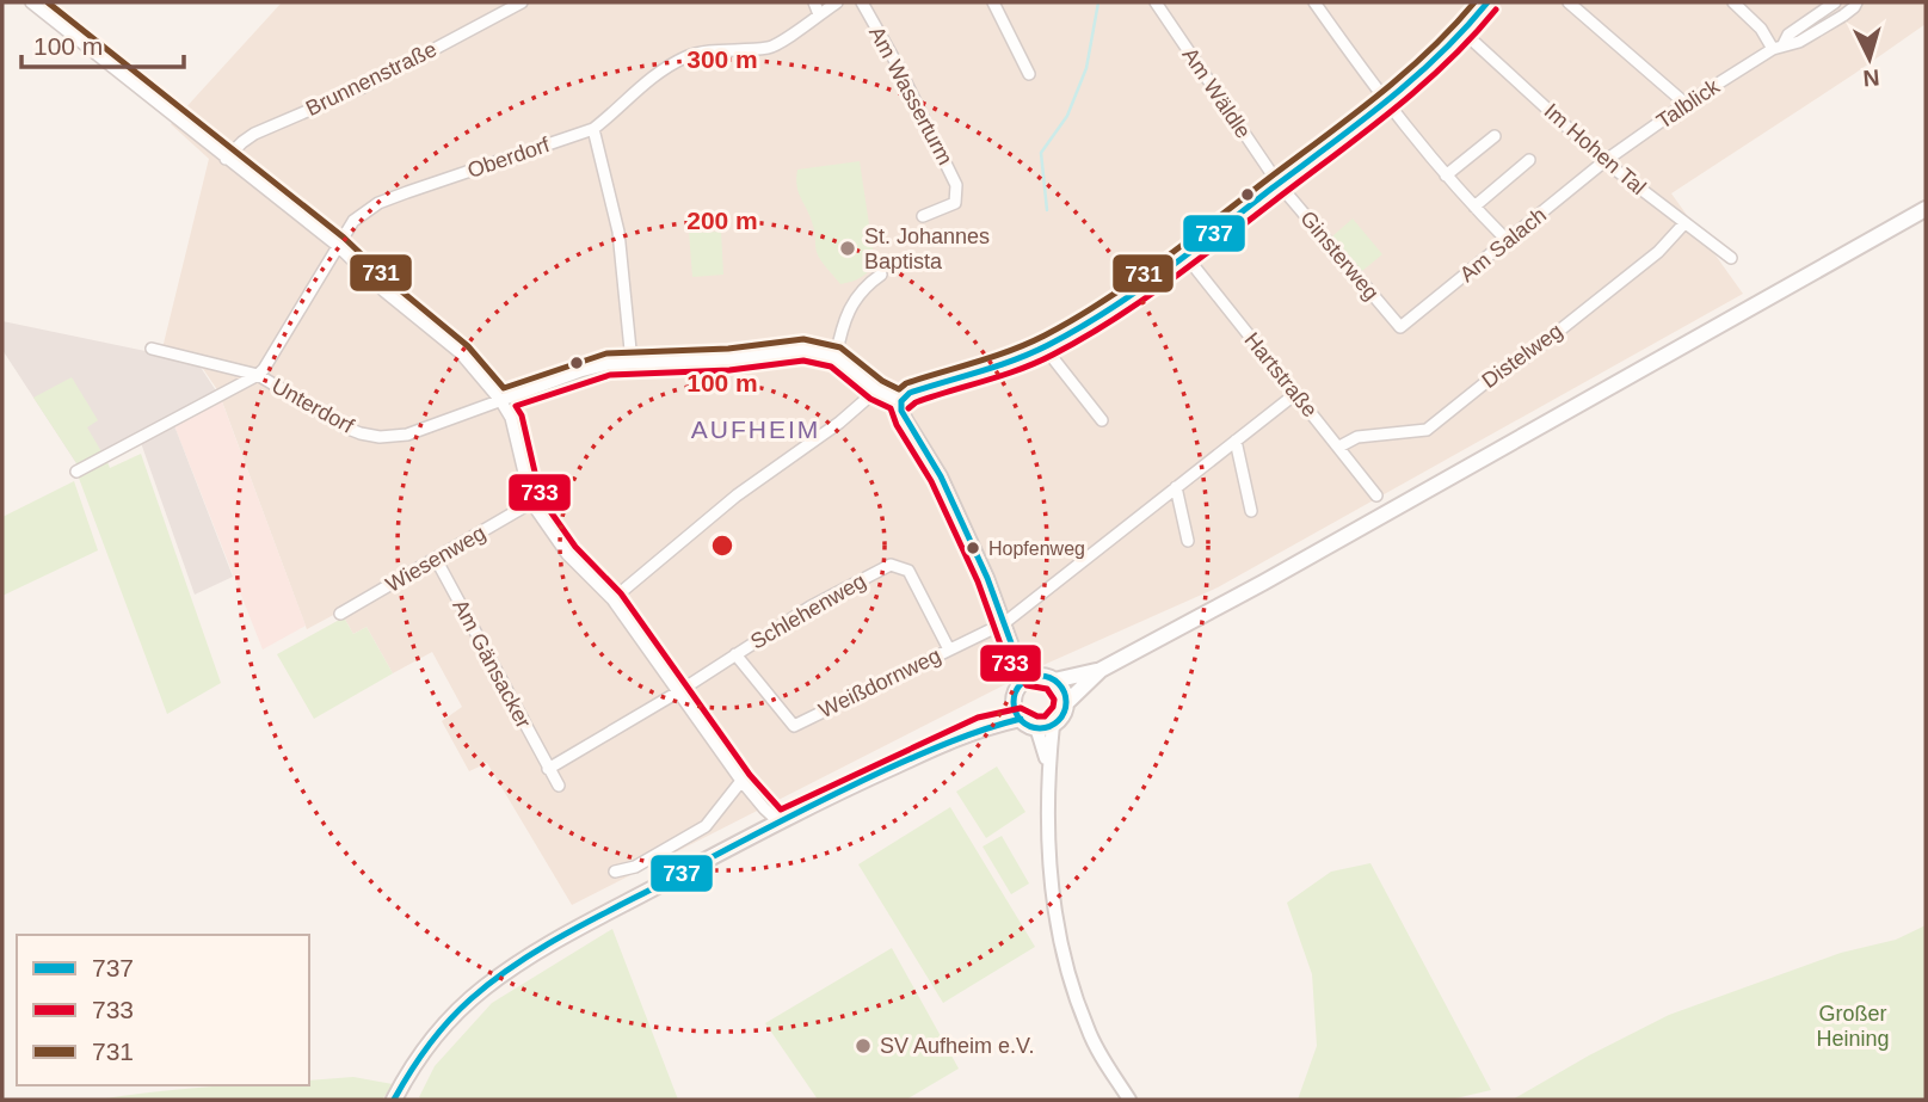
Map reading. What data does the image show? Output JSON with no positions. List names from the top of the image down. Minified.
{"streets":{"street":["Brunnenstraße","Am Wäldle","Am Wasserturm","Talblick","Im Hohen Tal","Oberdorf","Am Salach","Ginsterweg","Distelweg","Hartstraße","Unterdorf","Wiesenweg","Schlehenweg","Am Gänsacker","Weißdornweg"]},"crossings":[["Am Wäldle","Ginsterweg"],["Talblick","Im Hohen Tal"],["Talblick","Am Salach"],["Im Hohen Tal","Am Salach"],["Im Hohen Tal","Distelweg"],["Oberdorf","Unterdorf"],["Am Salach","Ginsterweg"],["Distelweg","Hartstraße"],["Wiesenweg","Am Gänsacker"],["Schlehenweg","Weißdornweg"]],"districts":["AUFHEIM"],"parks":["Großer Heining"],"places":["St. Johannes Baptista","Hopfenweg","SV Aufheim e.V."],"lines":["transit line 737","transit line 731","transit line 733"],"legend":["737","733","731"],"scale_bar":"100 m","north":"bottom","rings":["300 m","200 m","100 m"]}
